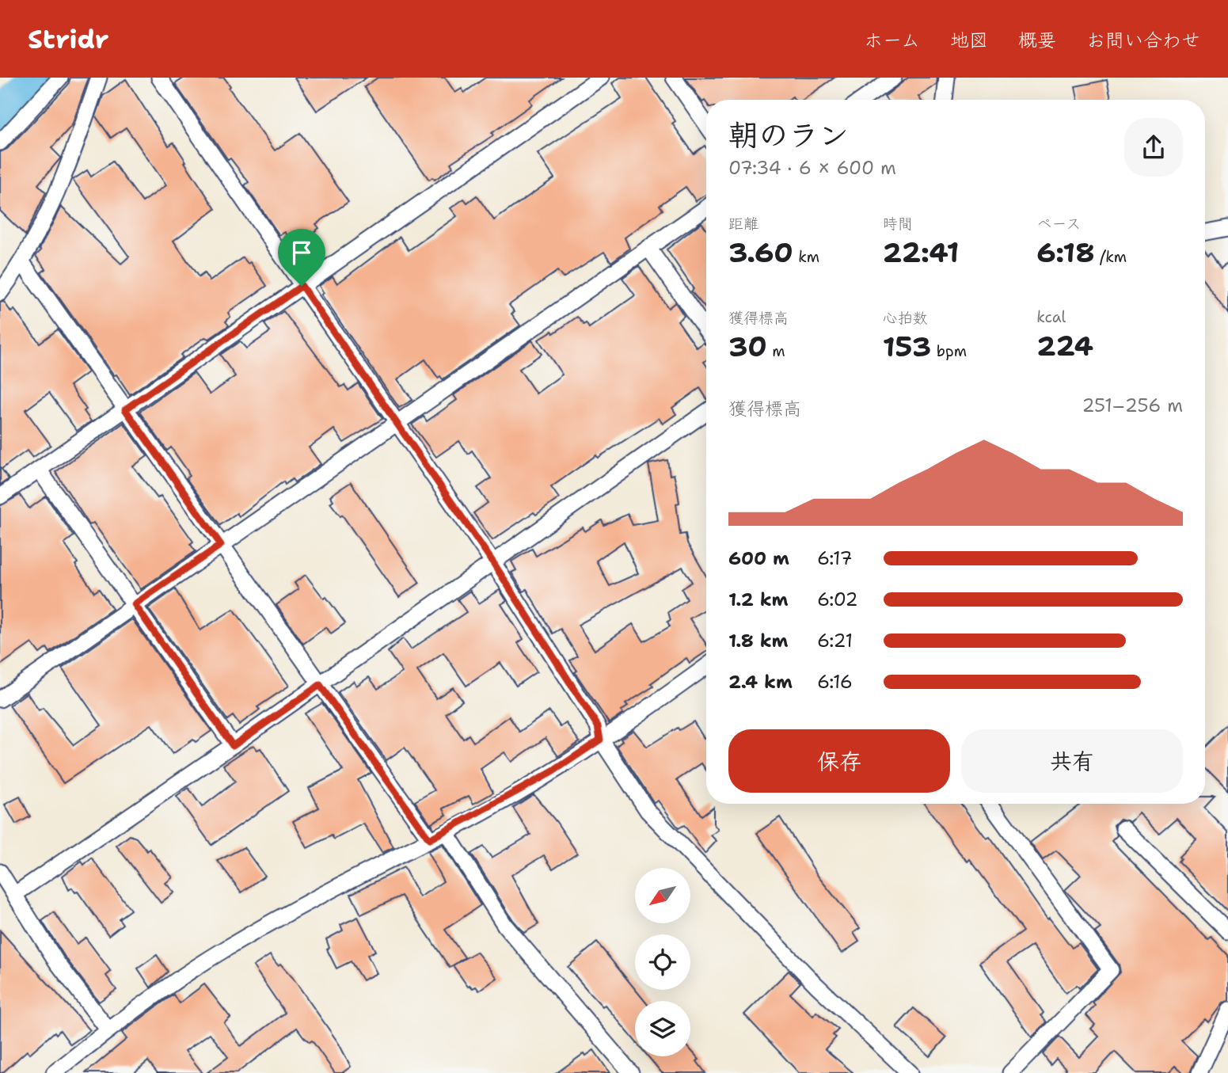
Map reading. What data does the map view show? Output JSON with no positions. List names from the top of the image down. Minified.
{"north":"bottom left","page":{"header":"Stridr","nav":["ホーム","地図","概要","お問い合わせ"],"heading":["朝のラン","07:34 · 6 × 600 m"],"stats":[["距離","3.60 km"],["時間","22:41"],["ペース","6:18 /km"],["獲得標高","30 m"],["心拍数","153 bpm"],["kcal","224"]],"chart":["獲得標高","251–256 m"],"list":[{"name":"600 m","note":"6:17"},{"name":"1.2 km","note":"6:02"},{"name":"1.8 km","note":"6:21"},{"name":"2.4 km","note":"6:16"}],"buttons":["保存","共有"]}}
